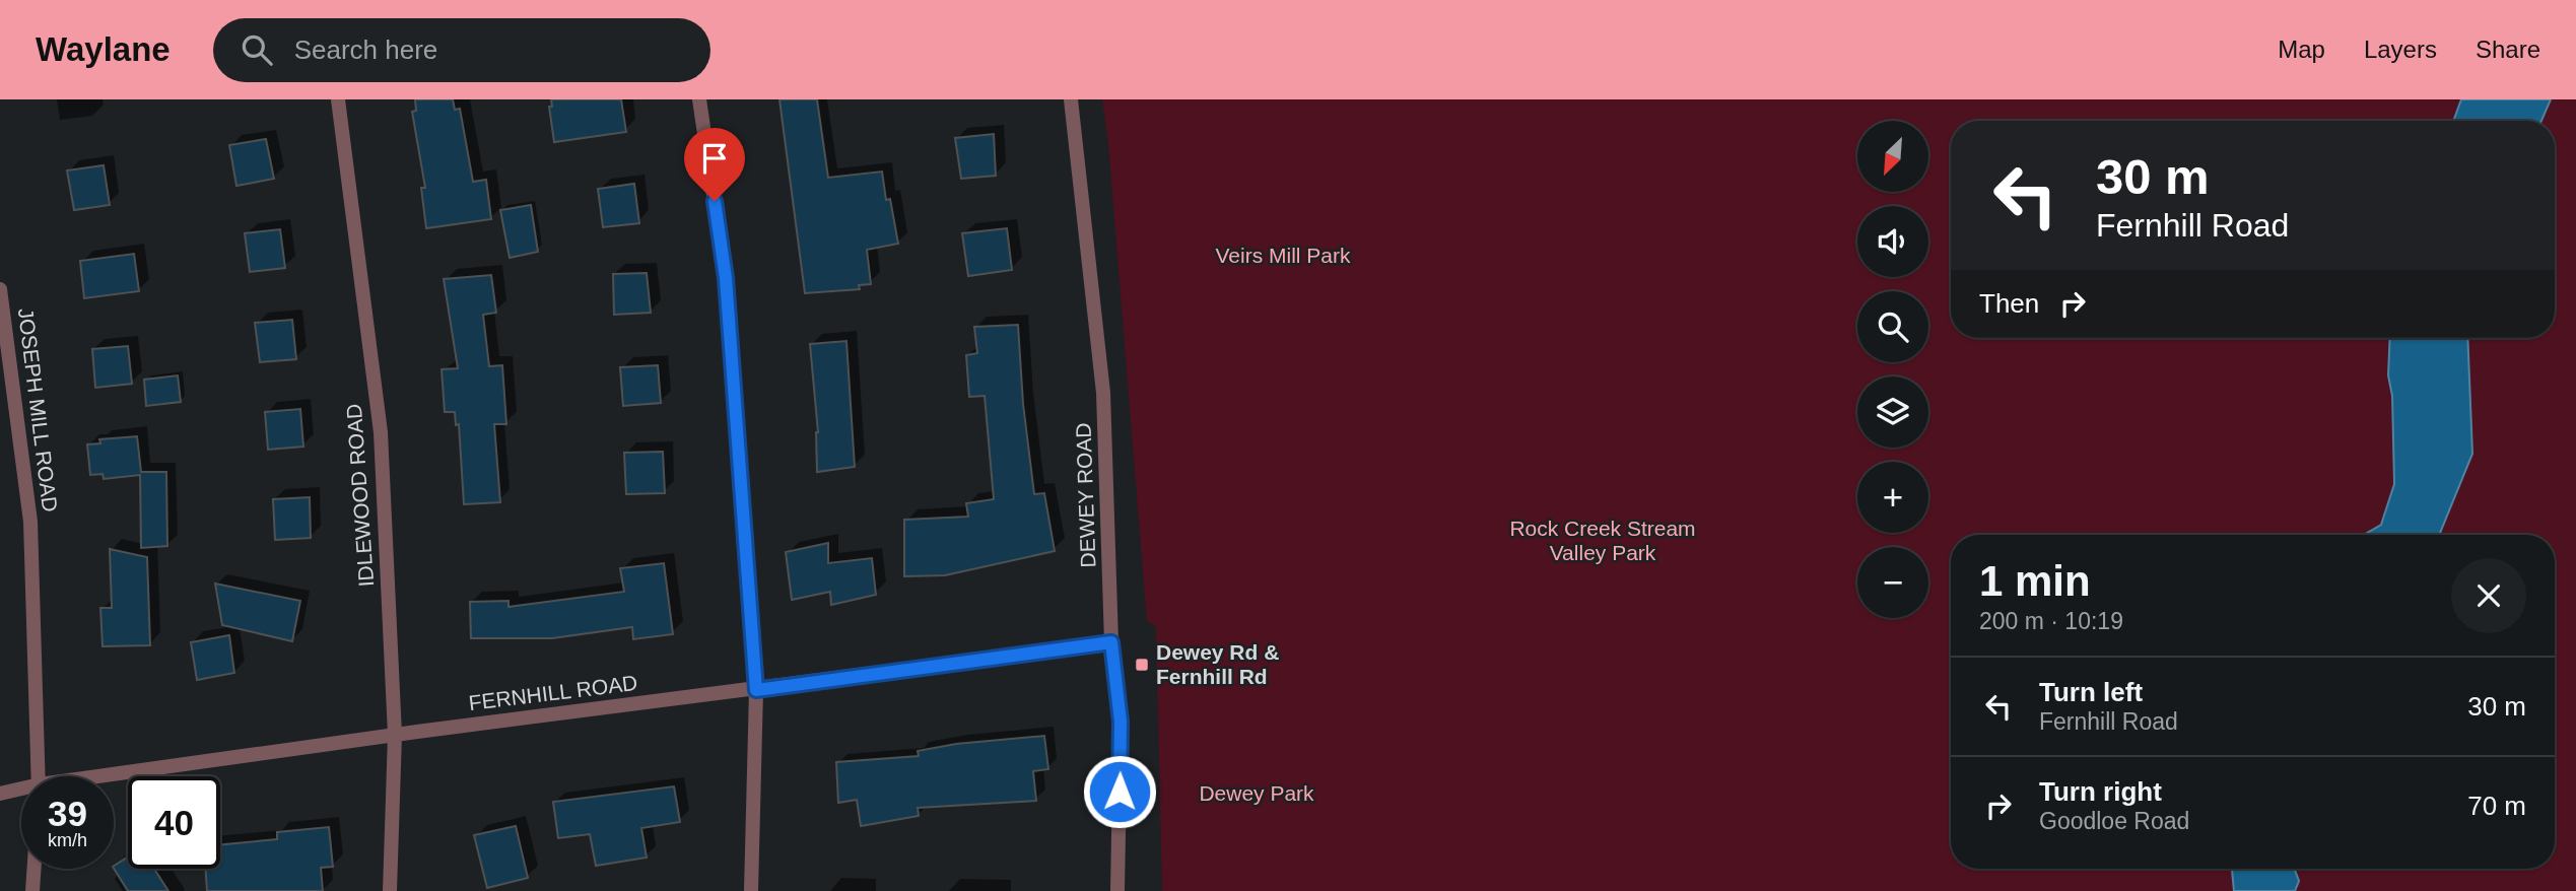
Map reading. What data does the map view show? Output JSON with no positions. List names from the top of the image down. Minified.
{"streets":{"street":["JOSEPH MILL ROAD","IDLEWOOD ROAD","DEWEY ROAD","FERNHILL ROAD"]},"crossings":[["IDLEWOOD ROAD","FERNHILL ROAD"],["DEWEY ROAD","FERNHILL ROAD"]],"parks":["Veirs Mill Park","Rock Creek Stream Valley Park","Dewey Park"],"places":{"transit":["Dewey Rd & Fernhill Rd"]},"north":"bottom left","page":{"header":"Waylane","search":"Search here","nav":["Map","Layers","Share"],"map_buttons":["+","−"],"turn":["30 m","Fernhill Road"],"then":"Then","heading":["1 min","200 m · 10:19"],"list":[{"name":"Turn left","note":"Fernhill Road","value":"30 m"},{"name":"Turn right","note":"Goodloe Road","value":"70 m"}],"speed":"39 km/h","limit":"40"}}
